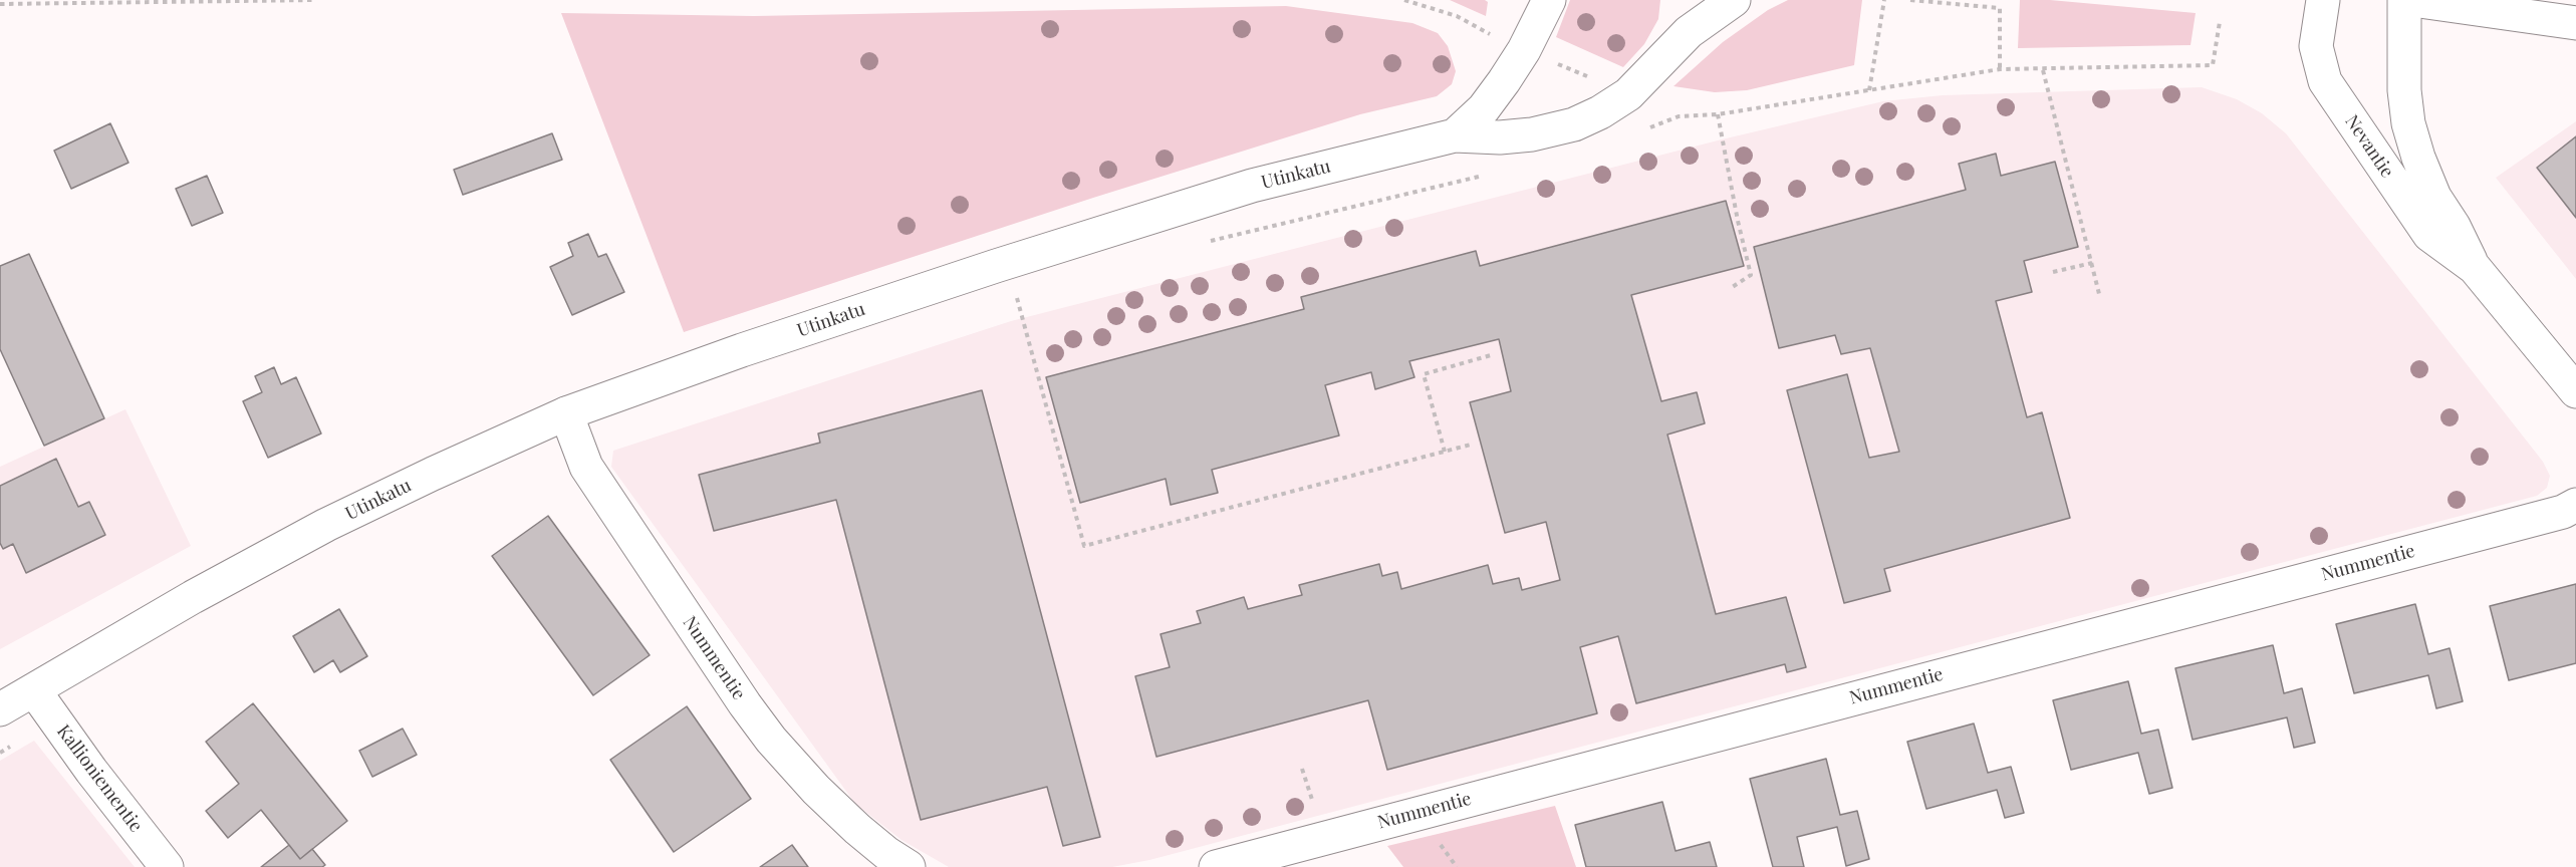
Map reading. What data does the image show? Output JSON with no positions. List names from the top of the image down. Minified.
{"streets":{"street":["Nevantie","Utinkatu","Nummentie","Kallioniementie"]},"crossings":[["Utinkatu","Nummentie"],["Utinkatu","Kallioniementie"]]}
